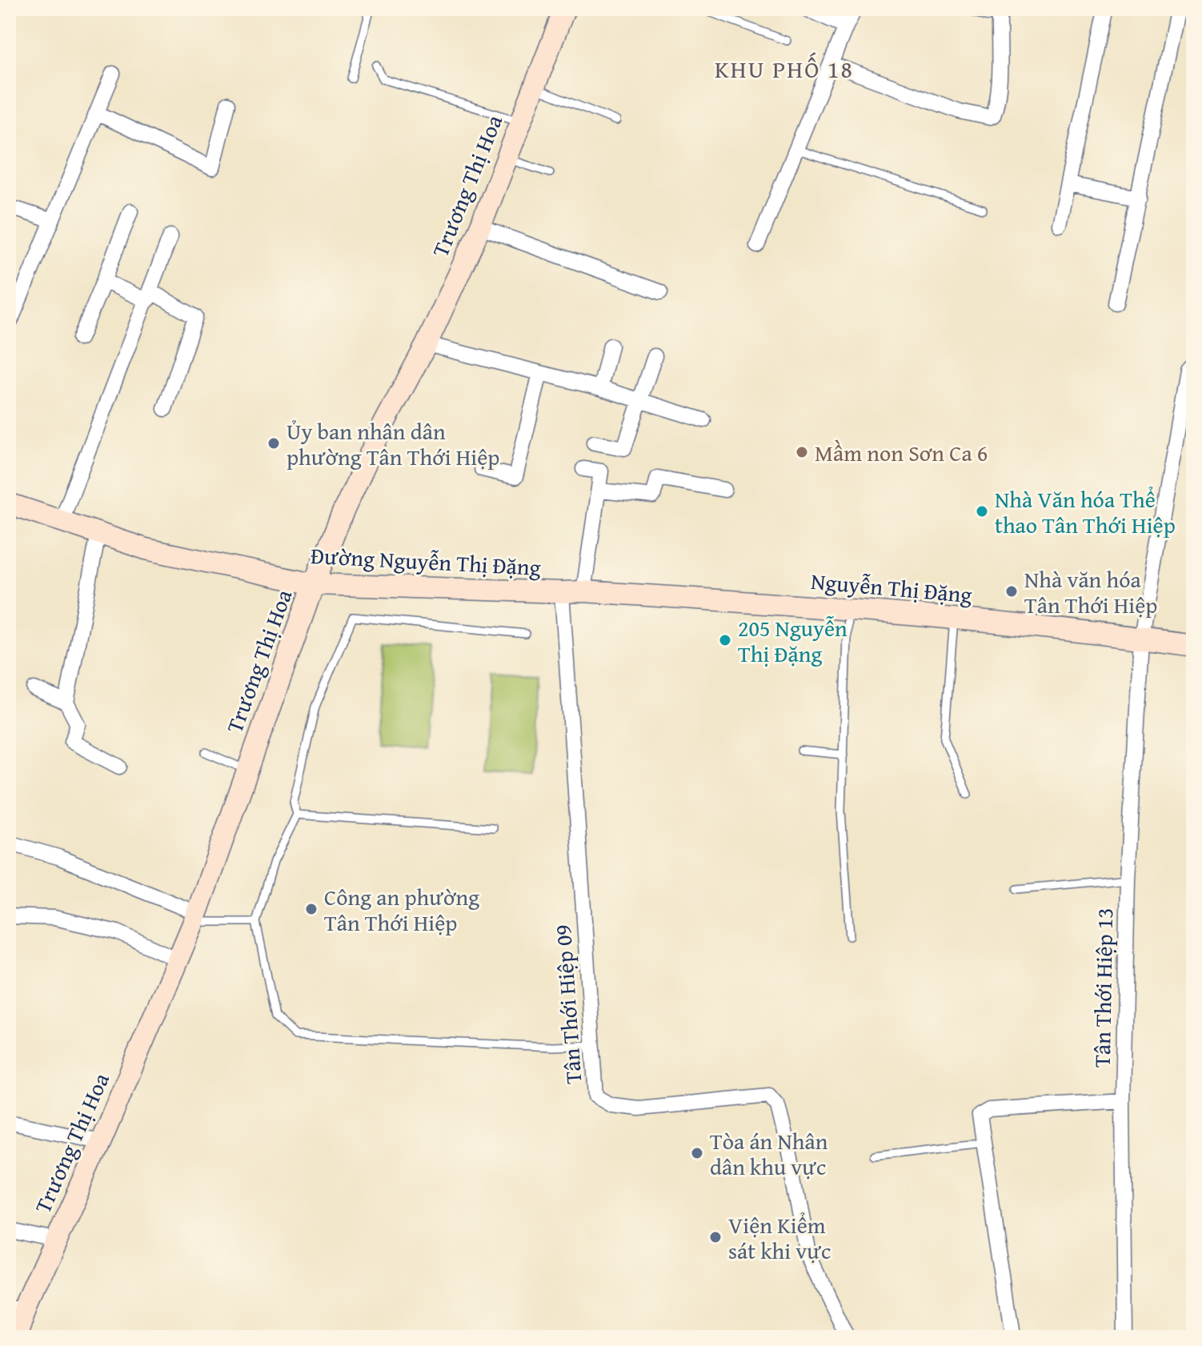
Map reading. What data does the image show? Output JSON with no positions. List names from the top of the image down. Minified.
{"streets":{"street":["Trương Thị Hoa","Đường Nguyễn Thị Đặng","Nguyễn Thị Đặng","Tân Thới Hiệp 13","Tân Thới Hiệp 09"]},"crossings":[["Trương Thị Hoa","Đường Nguyễn Thị Đặng"],["Đường Nguyễn Thị Đặng","Nguyễn Thị Đặng"],["Đường Nguyễn Thị Đặng","Tân Thới Hiệp 09"],["Nguyễn Thị Đặng","Tân Thới Hiệp 13"]],"districts":["KHU PHỐ 18"],"places":["Ủy ban nhân dân phường Tân Thới Hiệp","Mầm non Sơn Ca 6","Nhà Văn hóa Thể thao Tân Thới Hiệp","Nhà văn hóa Tân Thới Hiệp","205 Nguyễn Thị Đặng","Công an phường Tân Thới Hiệp","Tòa án Nhân dân khu vực","Viện Kiểm sát khi vực"]}
